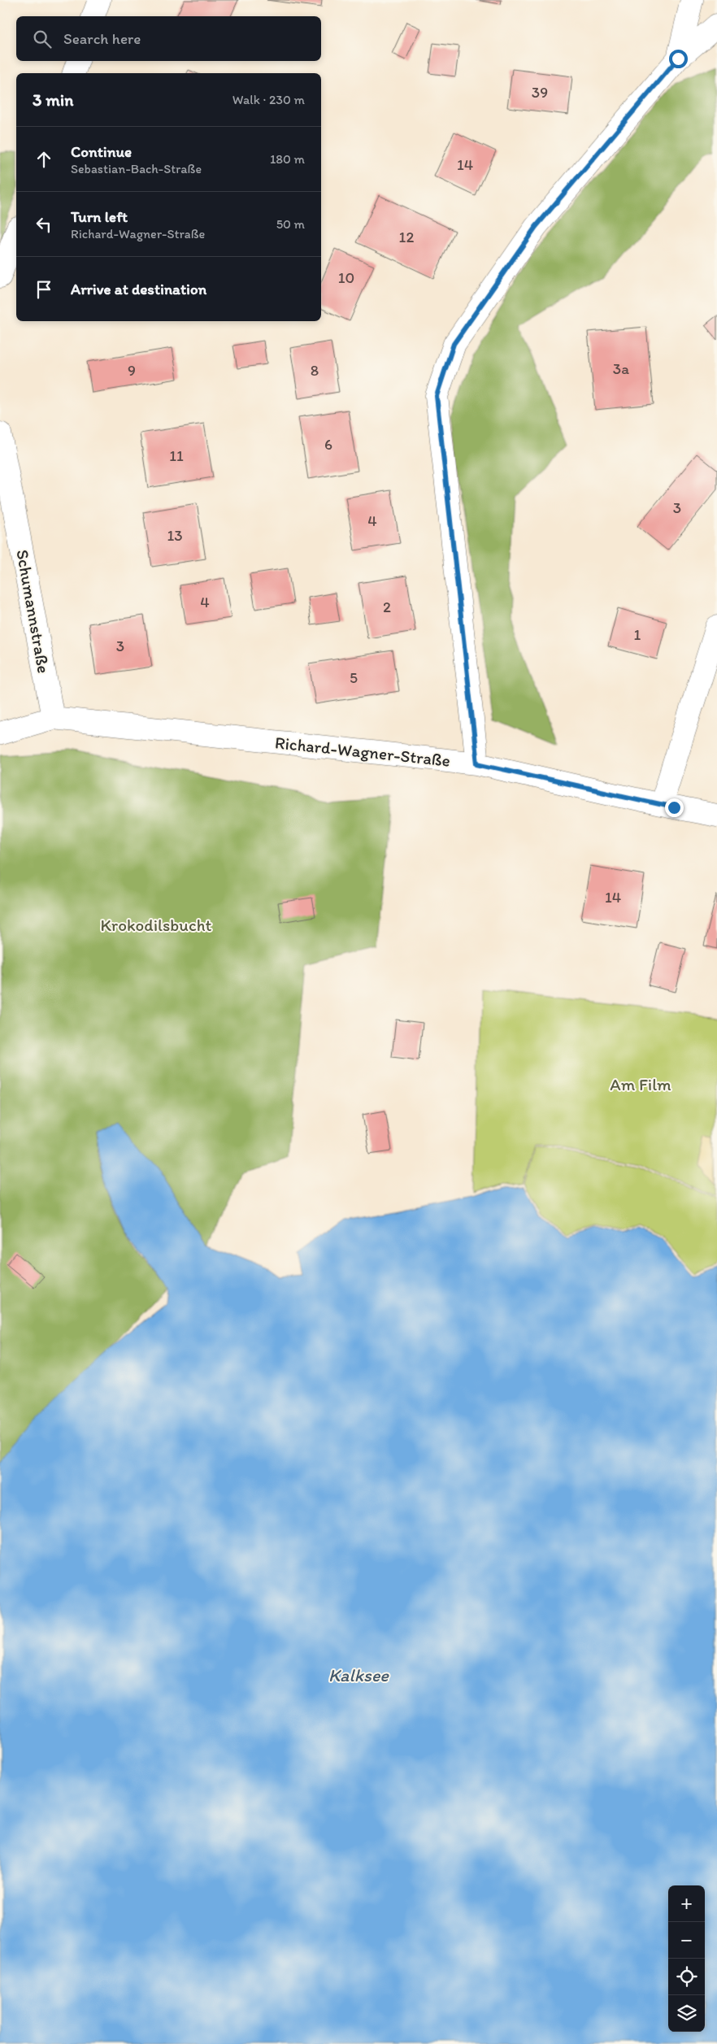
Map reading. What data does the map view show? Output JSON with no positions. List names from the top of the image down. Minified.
{"streets":{"street":["Schumannstraße","Richard-Wagner-Straße"]},"crossings":[["Schumannstraße","Richard-Wagner-Straße"]],"water":["Kalksee"],"parks":["Krokodilsbucht","Am Film"],"house_numbers":["39","14","12","10","3a","9","8","6","11","3","4","13","4","2","1","3","5","14"],"page":{"search":"Search here","heading":["3 min","Walk · 230 m"],"list":[["Continue","Sebastian-Bach-Straße","180 m"],["Turn left","Richard-Wagner-Straße","50 m"],"Arrive at destination"],"map_buttons":["+","−"]}}
